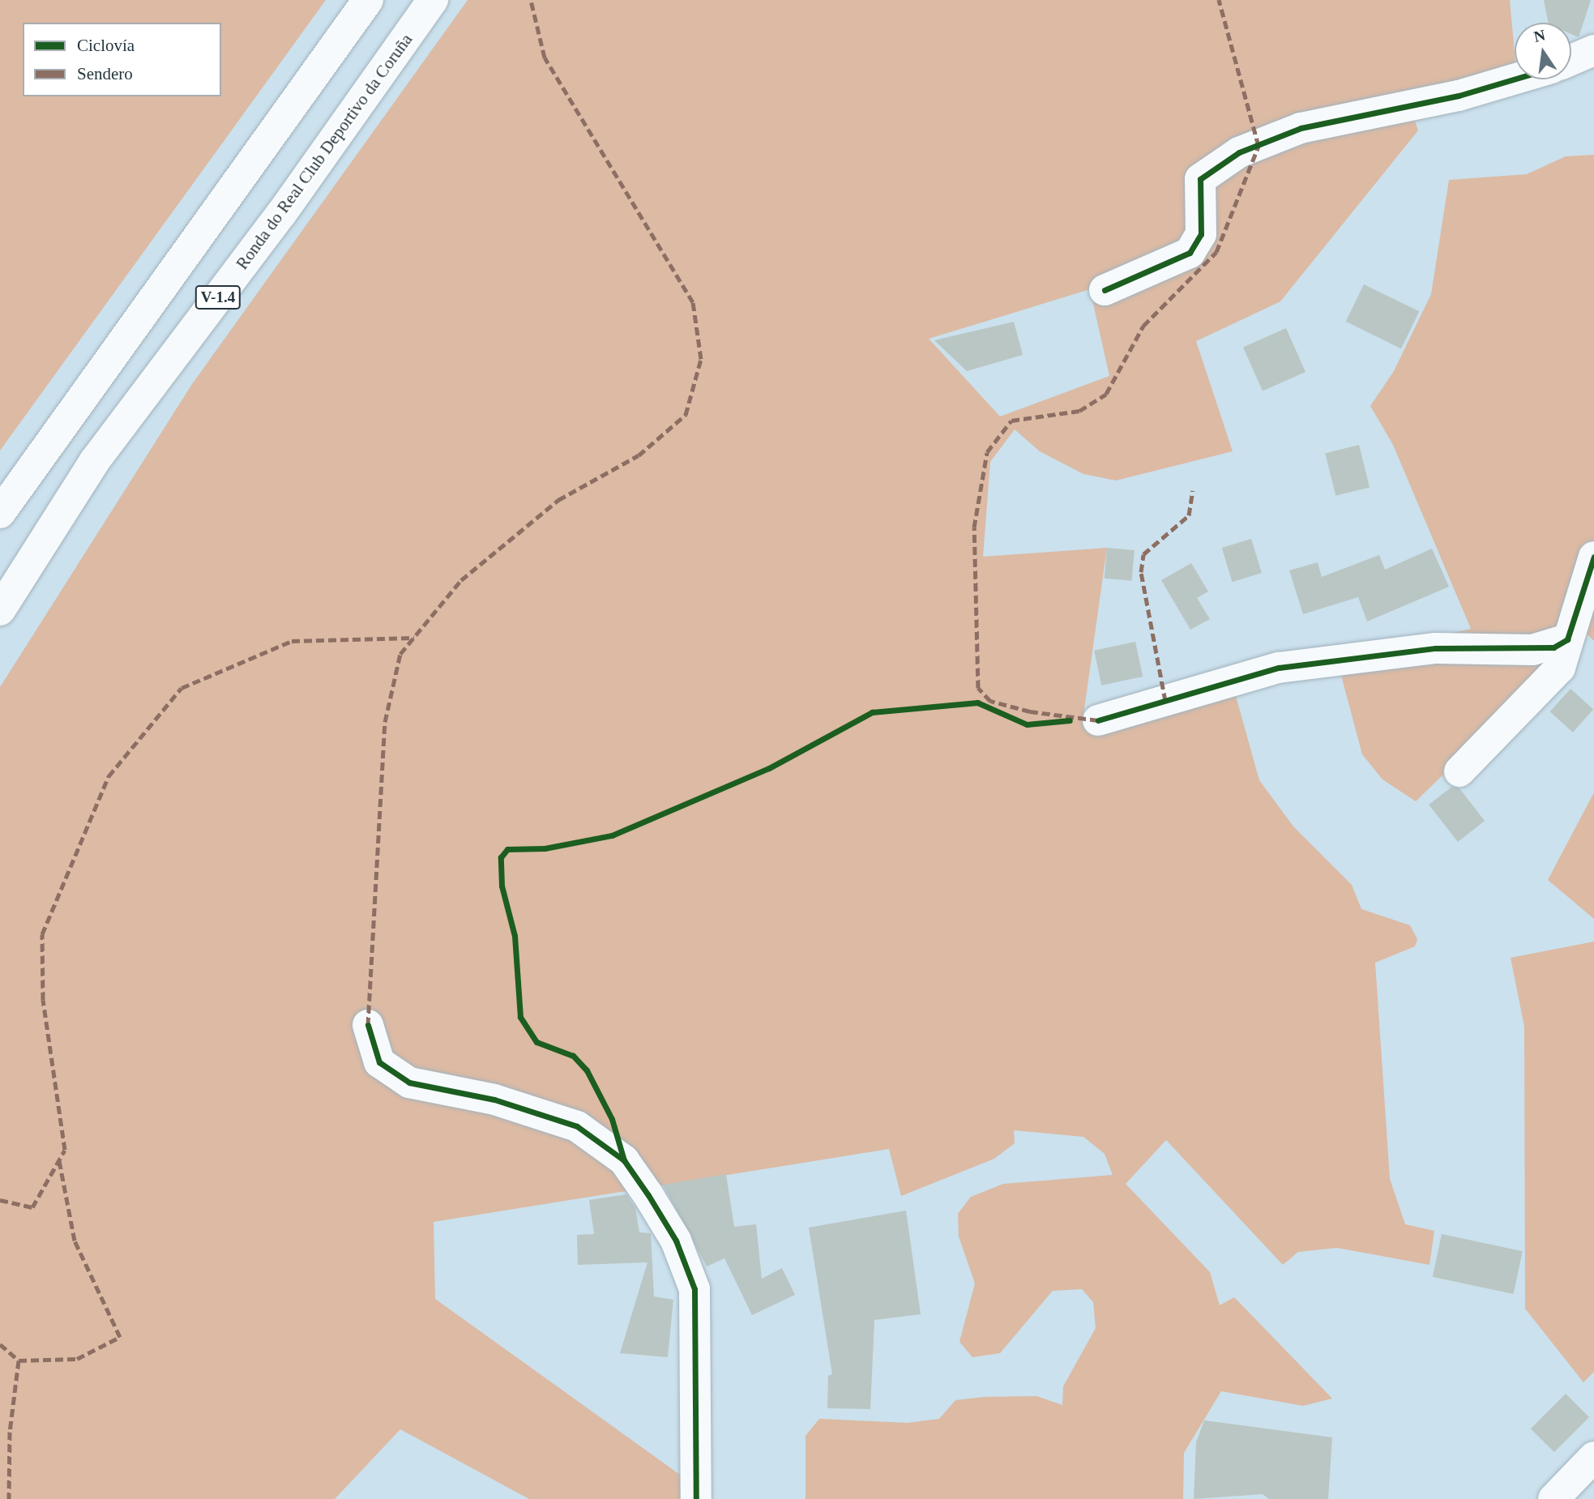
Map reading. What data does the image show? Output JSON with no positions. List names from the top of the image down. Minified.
{"streets":{"main road":["Ronda do Real Club Deportivo da Coruña","V-1.4"]},"legend":["Ciclovía","Sendero"],"north":"top"}
